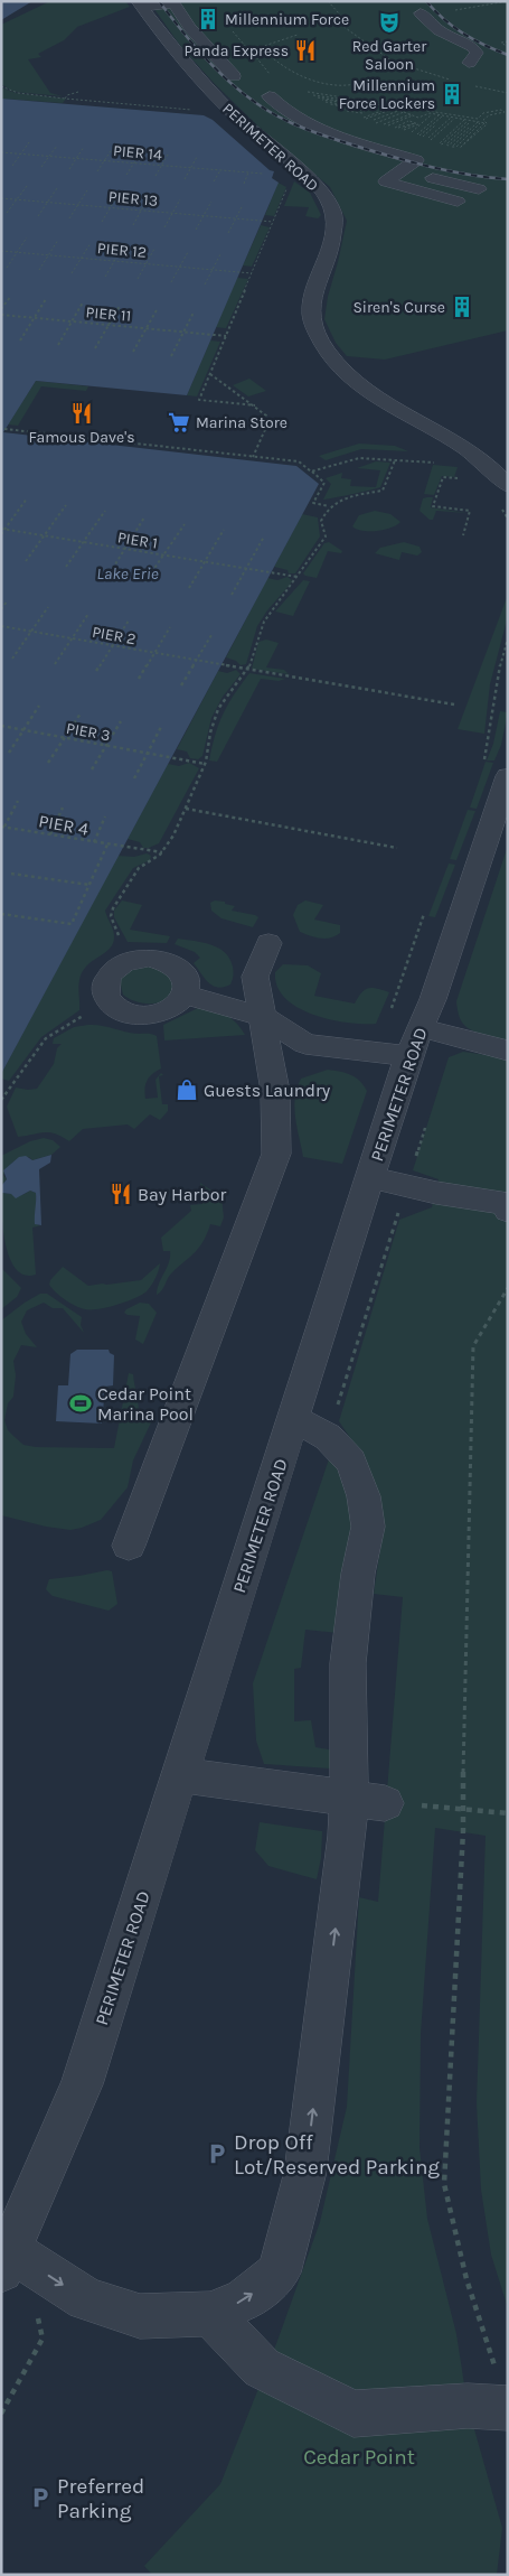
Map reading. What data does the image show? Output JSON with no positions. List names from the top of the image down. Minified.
{"streets":{"street":["PERIMETER ROAD"],"path":["PIER 14","PIER 13","PIER 12","PIER 11","PIER 1","PIER 2","PIER 3","PIER 4"]},"water":["Lake Erie"],"parks":["Cedar Point"],"places":{"building":["Millennium Force","Millennium Force Lockers","Siren's Curse"],"theatre":["Red Garter Saloon"],"restaurant":["Panda Express","Famous Dave's","Bay Harbor"],"supermarket":["Marina Store"],"shop":["Guests Laundry"],"sports":["Cedar Point Marina Pool"],"parking":["Drop Off Lot/Reserved Parking","Preferred Parking"]}}
